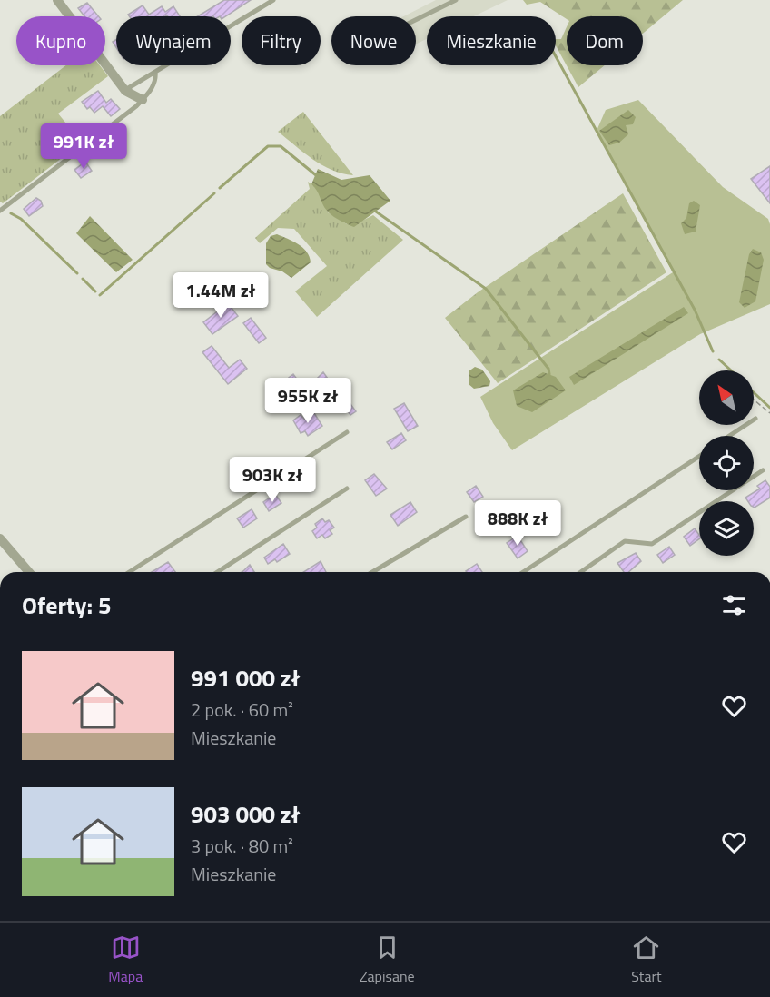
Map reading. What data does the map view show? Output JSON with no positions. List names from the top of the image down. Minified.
{"north":"top left","page":{"chip":["Kupno","Wynajem","Filtry","Nowe","Mieszkanie","Dom"],"price":["991K zł","1.44M zł","955K zł","903K zł","888K zł"],"heading":"Oferty: 5","list":[{"name":"991 000 zł","note":"2 pok. · 60 m² · Mieszkanie"},{"name":"903 000 zł","note":"3 pok. · 80 m² · Mieszkanie"}],"tabs":["Mapa","Zapisane","Start"]}}
